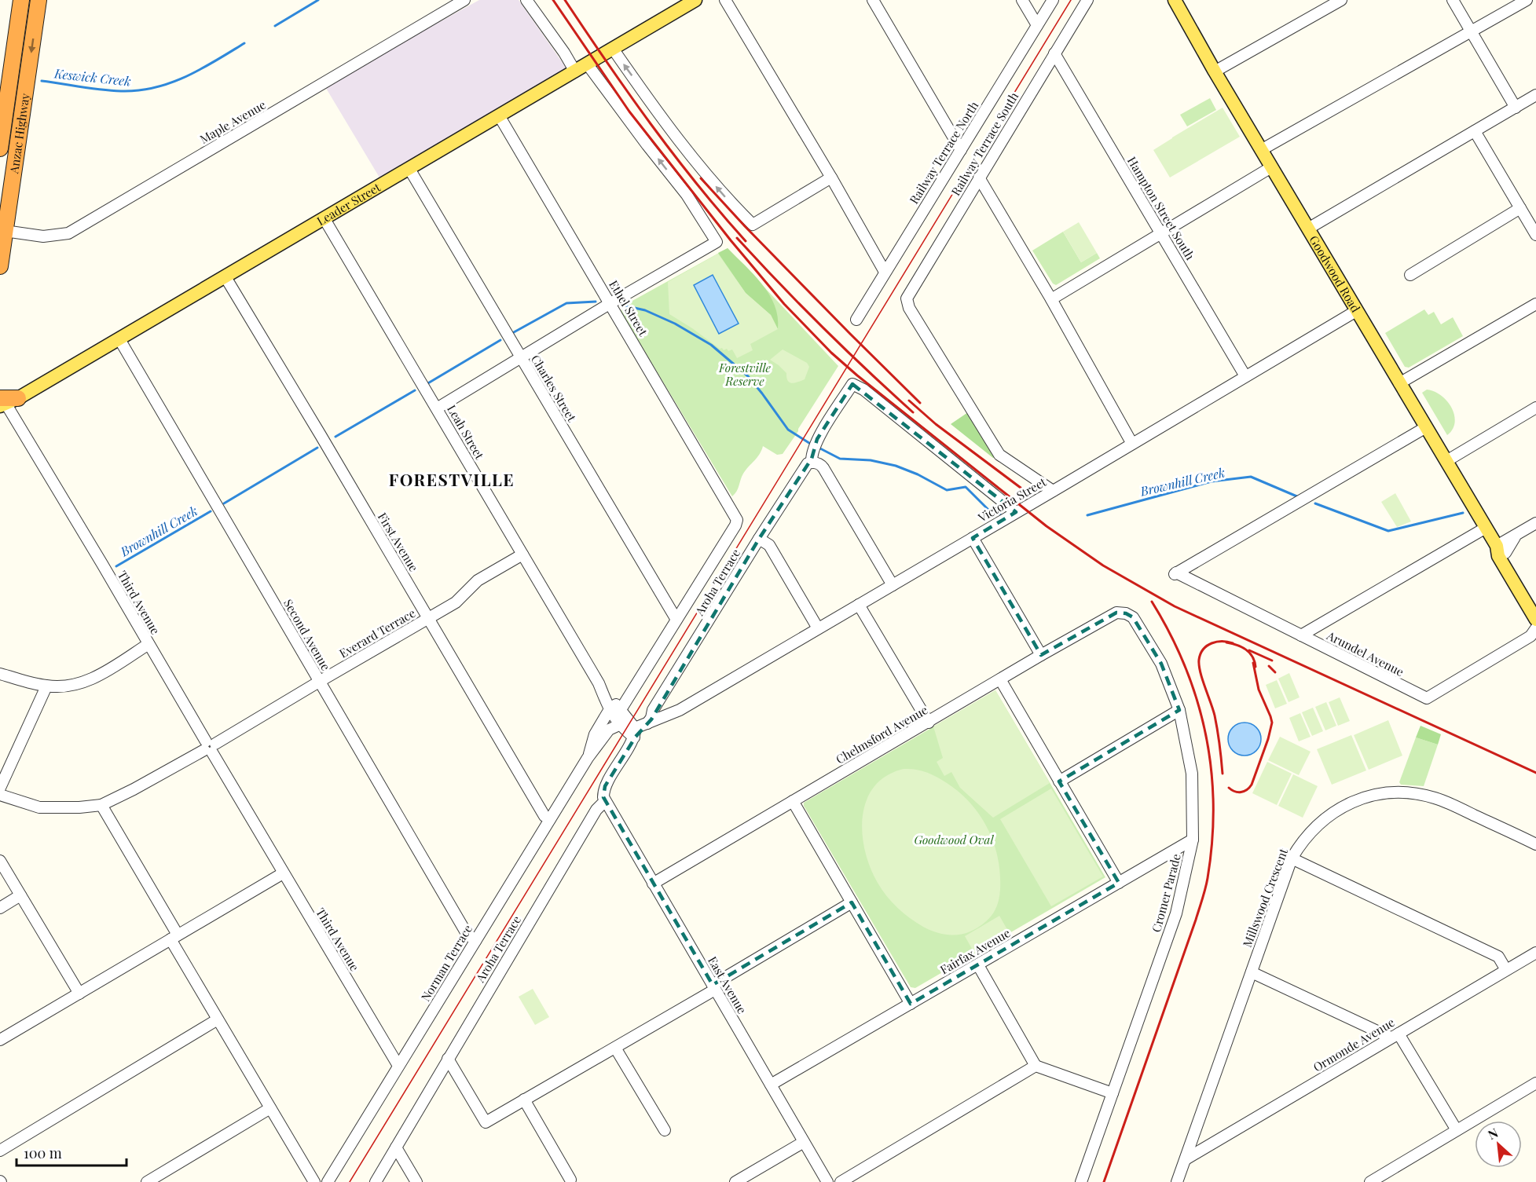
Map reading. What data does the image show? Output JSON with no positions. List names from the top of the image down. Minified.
{"streets":{"highway":["Anzac Highway"],"main road":["Leader Street","Goodwood Road"],"street":["Maple Avenue","Railway Terrace South","Railway Terrace North","Hampton Street South","Ethel Street","Charles Street","Leah Street","Victoria Street","First Avenue","Aroha Terrace","Third Avenue","Everard Terrace","Second Avenue","Arundel Avenue","Chelmsford Avenue","Cromer Parade","Millswood Crescent","Fairfax Avenue","Norman Terrace","East Avenue","Ormonde Avenue"]},"crossings":[["Maple Avenue","Anzac Highway"],["Railway Terrace South","Hampton Street South"],["Railway Terrace South","Victoria Street"],["Leader Street","Ethel Street"],["Leader Street","Charles Street"],["Leader Street","Leah Street"],["Leader Street","First Avenue"],["Leader Street","Third Avenue"],["Leader Street","Second Avenue"],["Hampton Street South","Victoria Street"],["Goodwood Road","Victoria Street"],["Goodwood Road","Arundel Avenue"],["Ethel Street","Norman Terrace"],["Charles Street","Norman Terrace"],["Leah Street","Victoria Street"],["Leah Street","Aroha Terrace"],["Leah Street","Everard Terrace"],["Leah Street","Norman Terrace"],["Victoria Street","Aroha Terrace"],["First Avenue","Everard Terrace"],["First Avenue","Norman Terrace"],["Aroha Terrace","East Avenue"],["Third Avenue","Everard Terrace"],["Third Avenue","Norman Terrace"],["Everard Terrace","Second Avenue"],["Second Avenue","Norman Terrace"],["Chelmsford Avenue","Cromer Parade"],["Chelmsford Avenue","East Avenue"],["Cromer Parade","Fairfax Avenue"],["Millswood Crescent","Ormonde Avenue"],["Fairfax Avenue","East Avenue"]],"districts":["FORESTVILLE"],"water":["Keswick Creek","Brownhill Creek"],"parks":["Forestville Reserve","Goodwood Oval"],"scale_bar":"100 m","north":"top left"}
